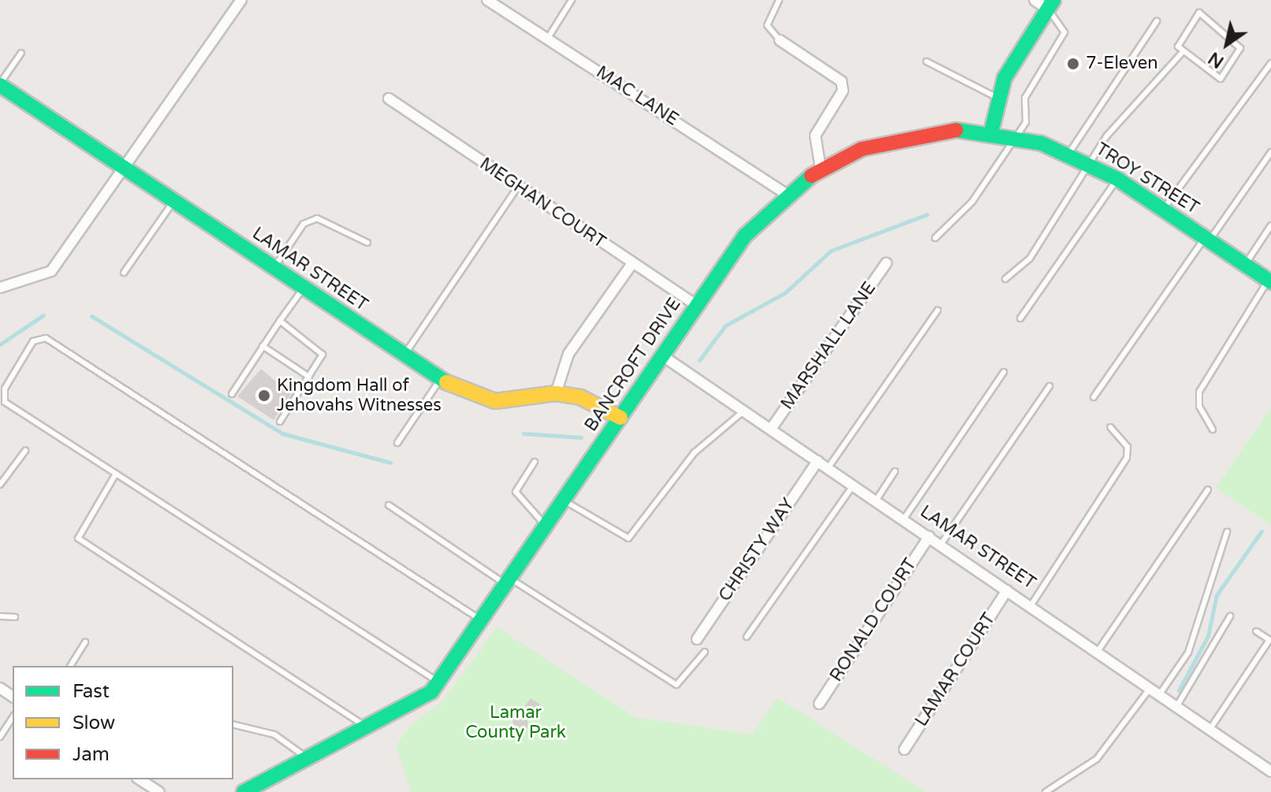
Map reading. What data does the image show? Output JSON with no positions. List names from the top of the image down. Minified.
{"streets":{"main road":["TROY STREET","LAMAR STREET","BANCROFT DRIVE"],"street":["MAC LANE","MEGHAN COURT","MARSHALL LANE","CHRISTY WAY","RONALD COURT","LAMAR COURT"]},"crossings":[["MAC LANE","BANCROFT DRIVE"],["TROY STREET","BANCROFT DRIVE"],["MEGHAN COURT","BANCROFT DRIVE"],["LAMAR STREET","MARSHALL LANE"],["LAMAR STREET","BANCROFT DRIVE"],["LAMAR STREET","CHRISTY WAY"],["LAMAR STREET","RONALD COURT"],["LAMAR STREET","LAMAR COURT"]],"parks":["Lamar County Park"],"places":["7-Eleven","Kingdom Hall of Jehovahs Witnesses"],"legend":["Fast","Slow","Jam"],"north":"bottom left"}
